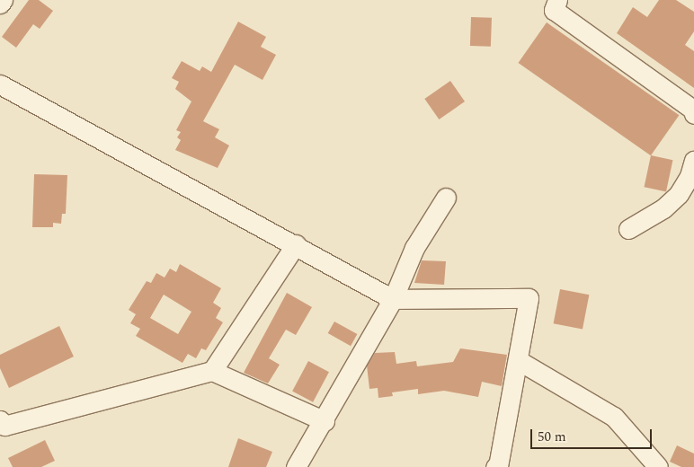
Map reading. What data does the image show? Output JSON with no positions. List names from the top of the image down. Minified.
{"scale_bar":"50 m"}
